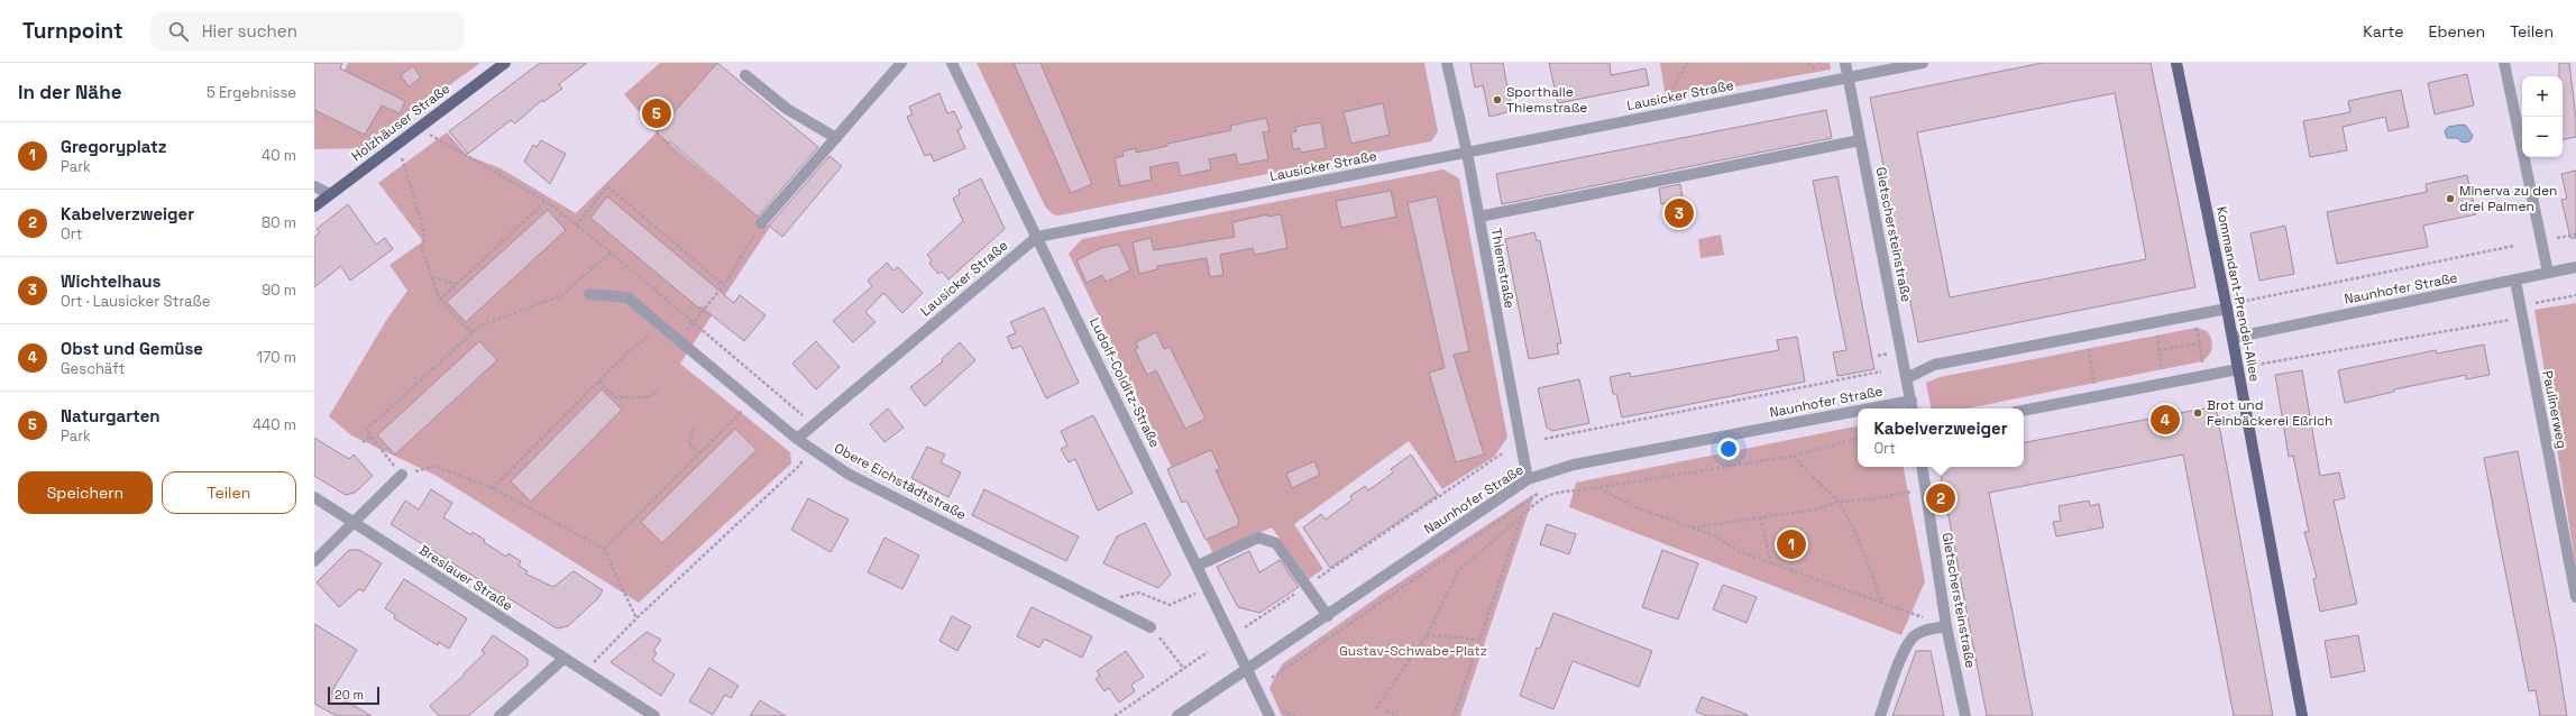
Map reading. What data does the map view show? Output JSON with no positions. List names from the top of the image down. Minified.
{"streets":{"main road":["Holzhäuser Straße","Kommandant-Prendel-Allee"],"street":["Lausicker Straße","Gletschersteinstraße","Thiemstraße","Naunhofer Straße","Ludolf-Colditz-Straße","Paulinerweg","Obere Eichstädtstraße","Breslauer Straße"]},"crossings":[["Lausicker Straße","Gletschersteinstraße"],["Lausicker Straße","Thiemstraße"],["Lausicker Straße","Ludolf-Colditz-Straße"],["Lausicker Straße","Obere Eichstädtstraße"],["Gletschersteinstraße","Naunhofer Straße"],["Thiemstraße","Naunhofer Straße"],["Naunhofer Straße","Kommandant-Prendel-Allee"],["Naunhofer Straße","Ludolf-Colditz-Straße"],["Naunhofer Straße","Paulinerweg"]],"parks":["Gustav-Schwabe-Platz"],"places":["Sporthalle Thiemstraße","Minerva zu den drei Palmen","Brot und Feinbäckerei Eßrich"],"scale_bar":"20 m","page":{"header":"Turnpoint","search":"Hier suchen","nav":["Karte","Ebenen","Teilen"],"heading":["In der Nähe","5 Ergebnisse"],"map_buttons":["+","−"],"pins":["5","3","4","2","1"],"list":[{"mark":"1","name":"Gregoryplatz","note":"Park","value":"40 m"},{"mark":"2","name":"Kabelverzweiger","note":"Ort","value":"80 m"},{"mark":"3","name":"Wichtelhaus","note":"Ort · Lausicker Straße","value":"90 m"},{"mark":"4","name":"Obst und Gemüse","note":"Geschäft","value":"170 m"},{"mark":"5","name":"Naturgarten","note":"Park","value":"440 m"}],"popup":["Kabelverzweiger","Ort"],"buttons":["Speichern","Teilen"],"scale":"20 m"}}
